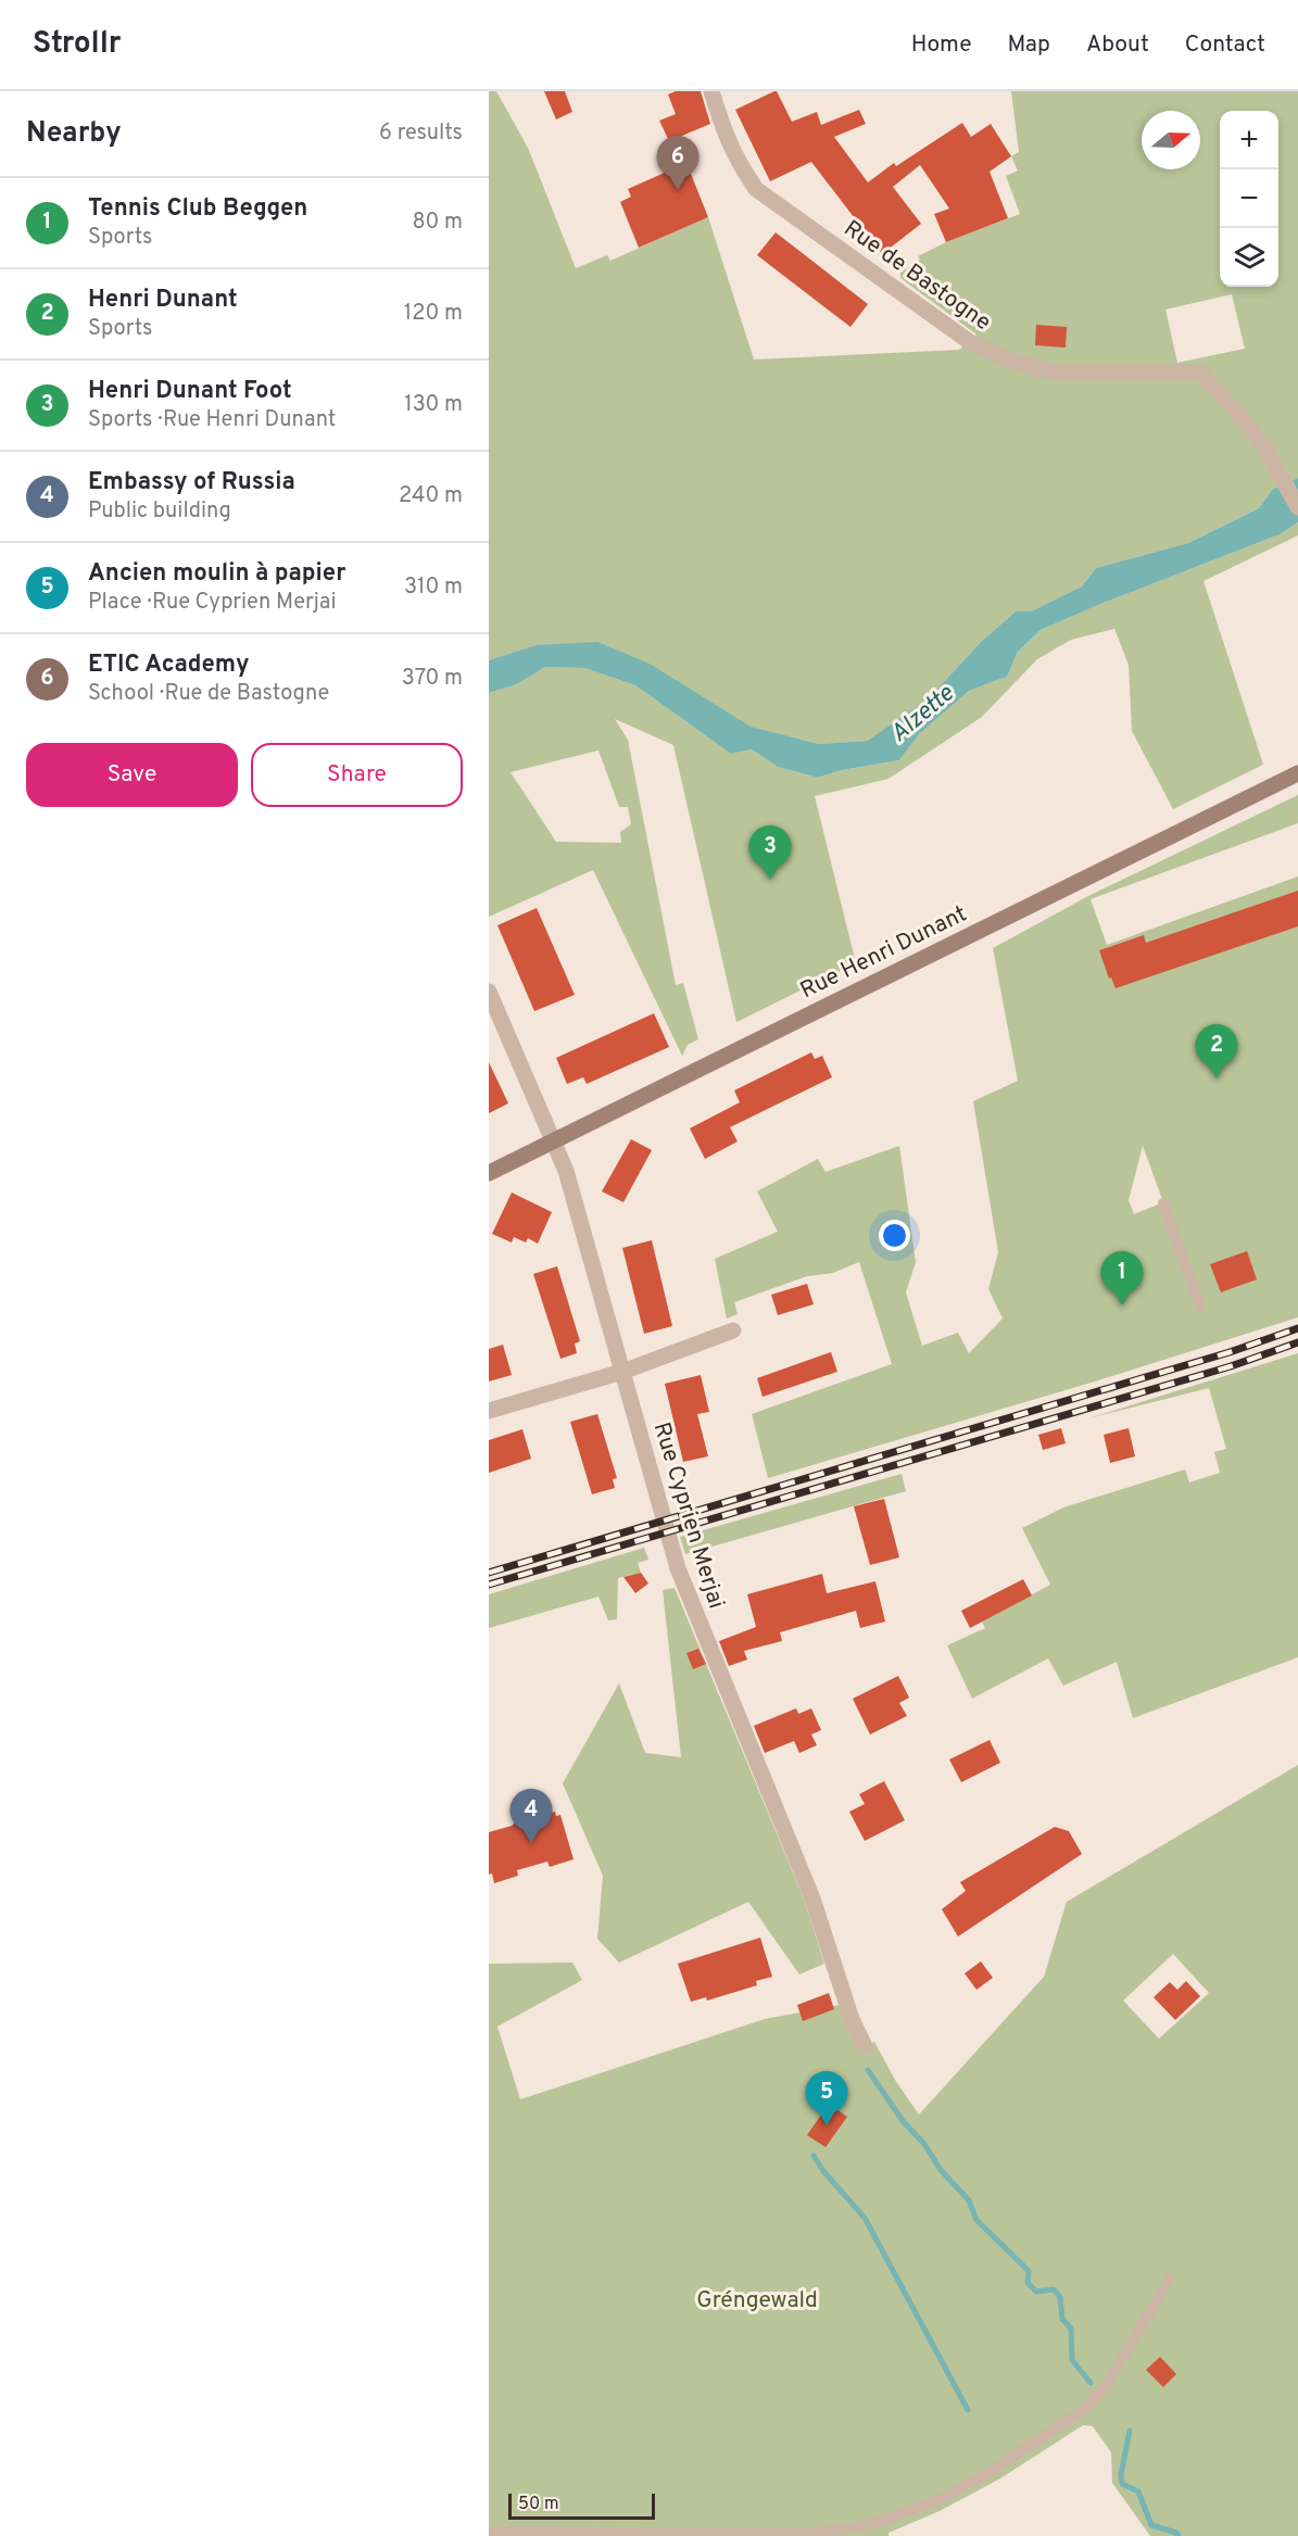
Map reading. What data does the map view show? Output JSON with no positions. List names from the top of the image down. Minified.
{"streets":{"main road":["Rue Henri Dunant"],"street":["Rue de Bastogne","Rue Cyprien Merjai"]},"crossings":[["Rue Henri Dunant","Rue Cyprien Merjai"]],"water":["Alzette"],"parks":["Gréngewald"],"scale_bar":"50 m","north":"right","page":{"header":"Strollr","nav":["Home","Map","About","Contact"],"heading":["Nearby","6 results"],"map_buttons":["+","−"],"pins":["6","3","2","1","4","5"],"list":[{"mark":"1","name":"Tennis Club Beggen","note":"Sports","value":"80 m"},{"mark":"2","name":"Henri Dunant","note":"Sports","value":"120 m"},{"mark":"3","name":"Henri Dunant Foot","note":"Sports · Rue Henri Dunant","value":"130 m"},{"mark":"4","name":"Embassy of Russia","note":"Public building","value":"240 m"},{"mark":"5","name":"Ancien moulin à papier","note":"Place · Rue Cyprien Merjai","value":"310 m"},{"mark":"6","name":"ETIC Academy","note":"School · Rue de Bastogne","value":"370 m"}],"buttons":["Save","Share"],"scale":"50 m"}}
